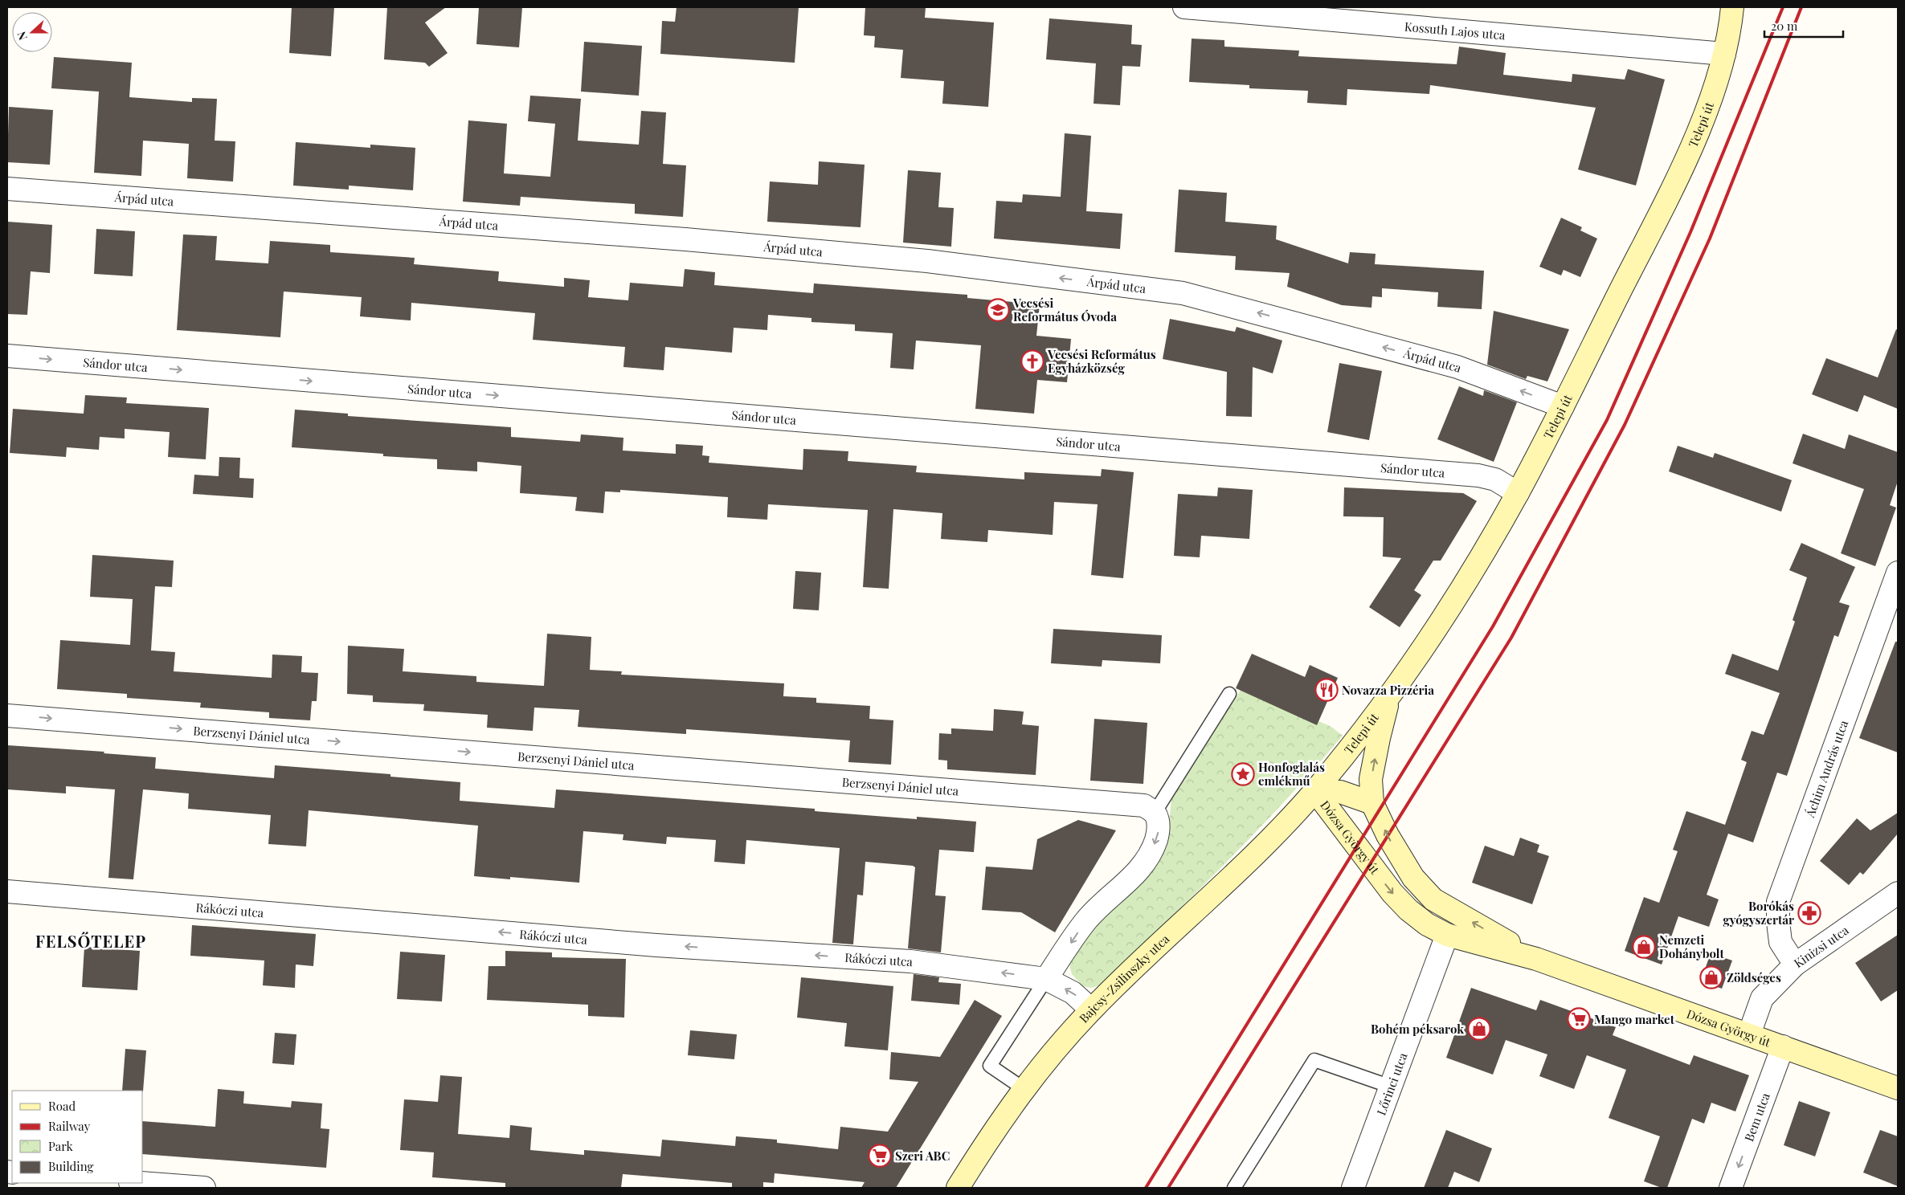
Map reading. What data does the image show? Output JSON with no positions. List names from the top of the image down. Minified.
{"streets":{"main road":["Telepi út","Dózsa György út","Bajcsy-Zsilinszky utca"],"street":["Kossuth Lajos utca","Árpád utca","Sándor utca","Berzsenyi Dániel utca","Áchim András utca","Rákóczi utca","Kinizsi utca","Lőrinci utca","Bem utca"]},"crossings":[["Kossuth Lajos utca","Telepi út"],["Telepi út","Árpád utca"],["Telepi út","Sándor utca"],["Telepi út","Dózsa György út"],["Telepi út","Bajcsy-Zsilinszky utca"],["Áchim András utca","Kinizsi utca"],["Dózsa György út","Kinizsi utca"],["Dózsa György út","Bajcsy-Zsilinszky utca"],["Dózsa György út","Lőrinci utca"],["Dózsa György út","Bem utca"],["Rákóczi utca","Bajcsy-Zsilinszky utca"]],"one_way":["Árpád utca","Sándor utca","Berzsenyi Dániel utca","Rákóczi utca","Bem utca"],"districts":["FELSŐTELEP"],"places":{"school or university":["Vecsési Református Óvoda"],"church":["Vecsési Református Egyházközség"],"restaurant":["Novazza Pizzéria"],"place":["Honfoglalás emlékmű"],"pharmacy":["Borókás gyógyszertár"],"shop":["Nemzeti Dohánybolt","Zöldséges","Bohém péksarok"],"supermarket":["Mango market","Szeri ABC"]},"legend":["Road","Railway","Park","Building"],"scale_bar":"20 m","north":"left"}
